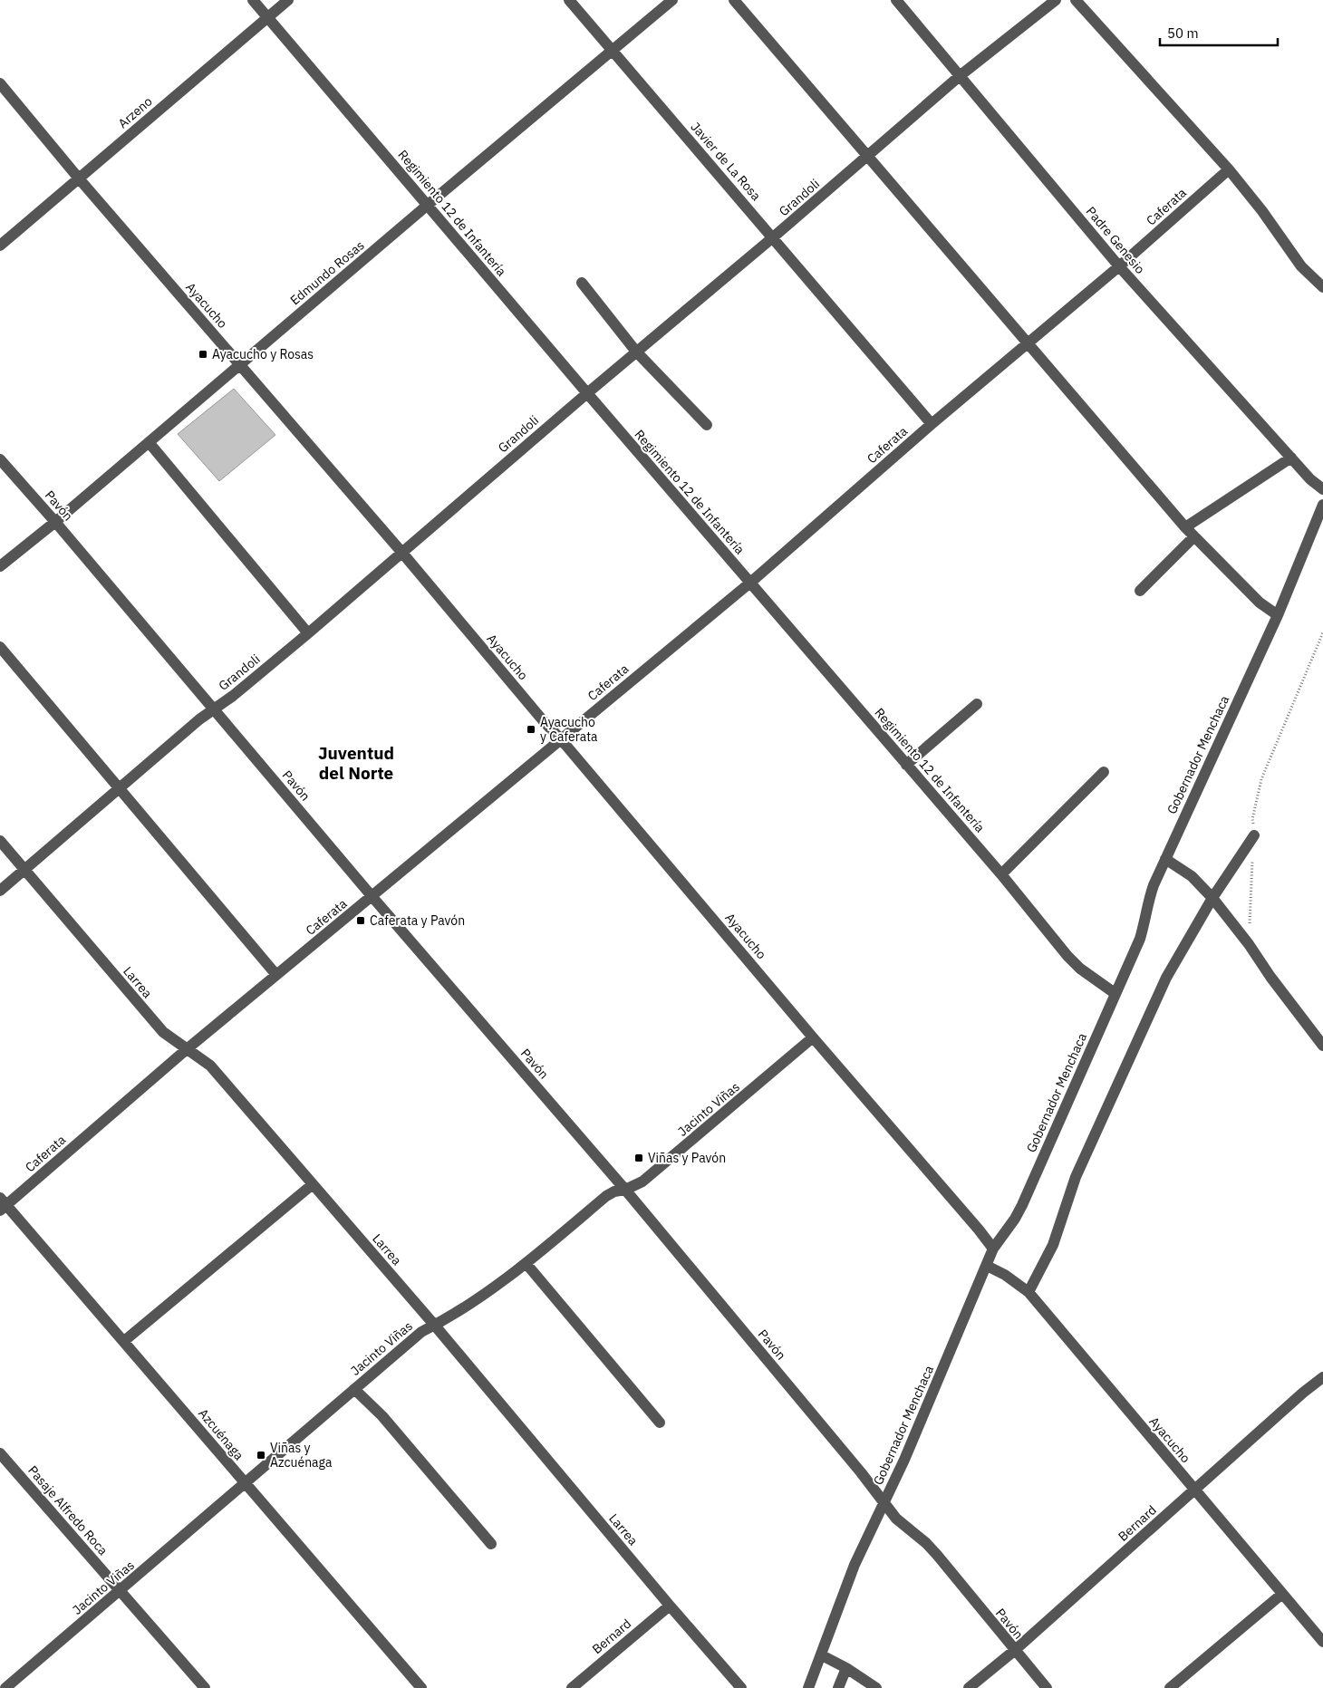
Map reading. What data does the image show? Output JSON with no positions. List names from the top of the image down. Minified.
{"streets":{"street":["Arzeno","Javier de La Rosa","Grandoli","Caferata","Regimiento 12 de Infantería","Padre Genesio","Edmundo Rosas","Ayacucho","Pavón","Gobernador Menchaca","Larrea","Jacinto Viñas","Azcuénaga","Pasaje Alfredo Roca","Bernard"]},"crossings":[["Arzeno","Regimiento 12 de Infantería"],["Arzeno","Ayacucho"],["Javier de La Rosa","Grandoli"],["Javier de La Rosa","Caferata"],["Javier de La Rosa","Edmundo Rosas"],["Grandoli","Regimiento 12 de Infantería"],["Grandoli","Padre Genesio"],["Grandoli","Ayacucho"],["Grandoli","Pavón"],["Grandoli","Larrea"],["Caferata","Regimiento 12 de Infantería"],["Caferata","Padre Genesio"],["Caferata","Ayacucho"],["Caferata","Pavón"],["Caferata","Larrea"],["Caferata","Azcuénaga"],["Regimiento 12 de Infantería","Edmundo Rosas"],["Regimiento 12 de Infantería","Gobernador Menchaca"],["Edmundo Rosas","Ayacucho"],["Edmundo Rosas","Pavón"],["Ayacucho","Gobernador Menchaca"],["Ayacucho","Jacinto Viñas"],["Ayacucho","Bernard"],["Pavón","Gobernador Menchaca"],["Pavón","Jacinto Viñas"],["Pavón","Bernard"],["Larrea","Jacinto Viñas"],["Larrea","Bernard"],["Jacinto Viñas","Azcuénaga"],["Jacinto Viñas","Pasaje Alfredo Roca"]],"districts":["Juventud del Norte"],"places":{"transit":["Ayacucho y Rosas","Ayacucho y Caferata","Caferata y Pavón","Viñas y Pavón","Viñas y Azcuénaga"]},"scale_bar":"50 m"}
